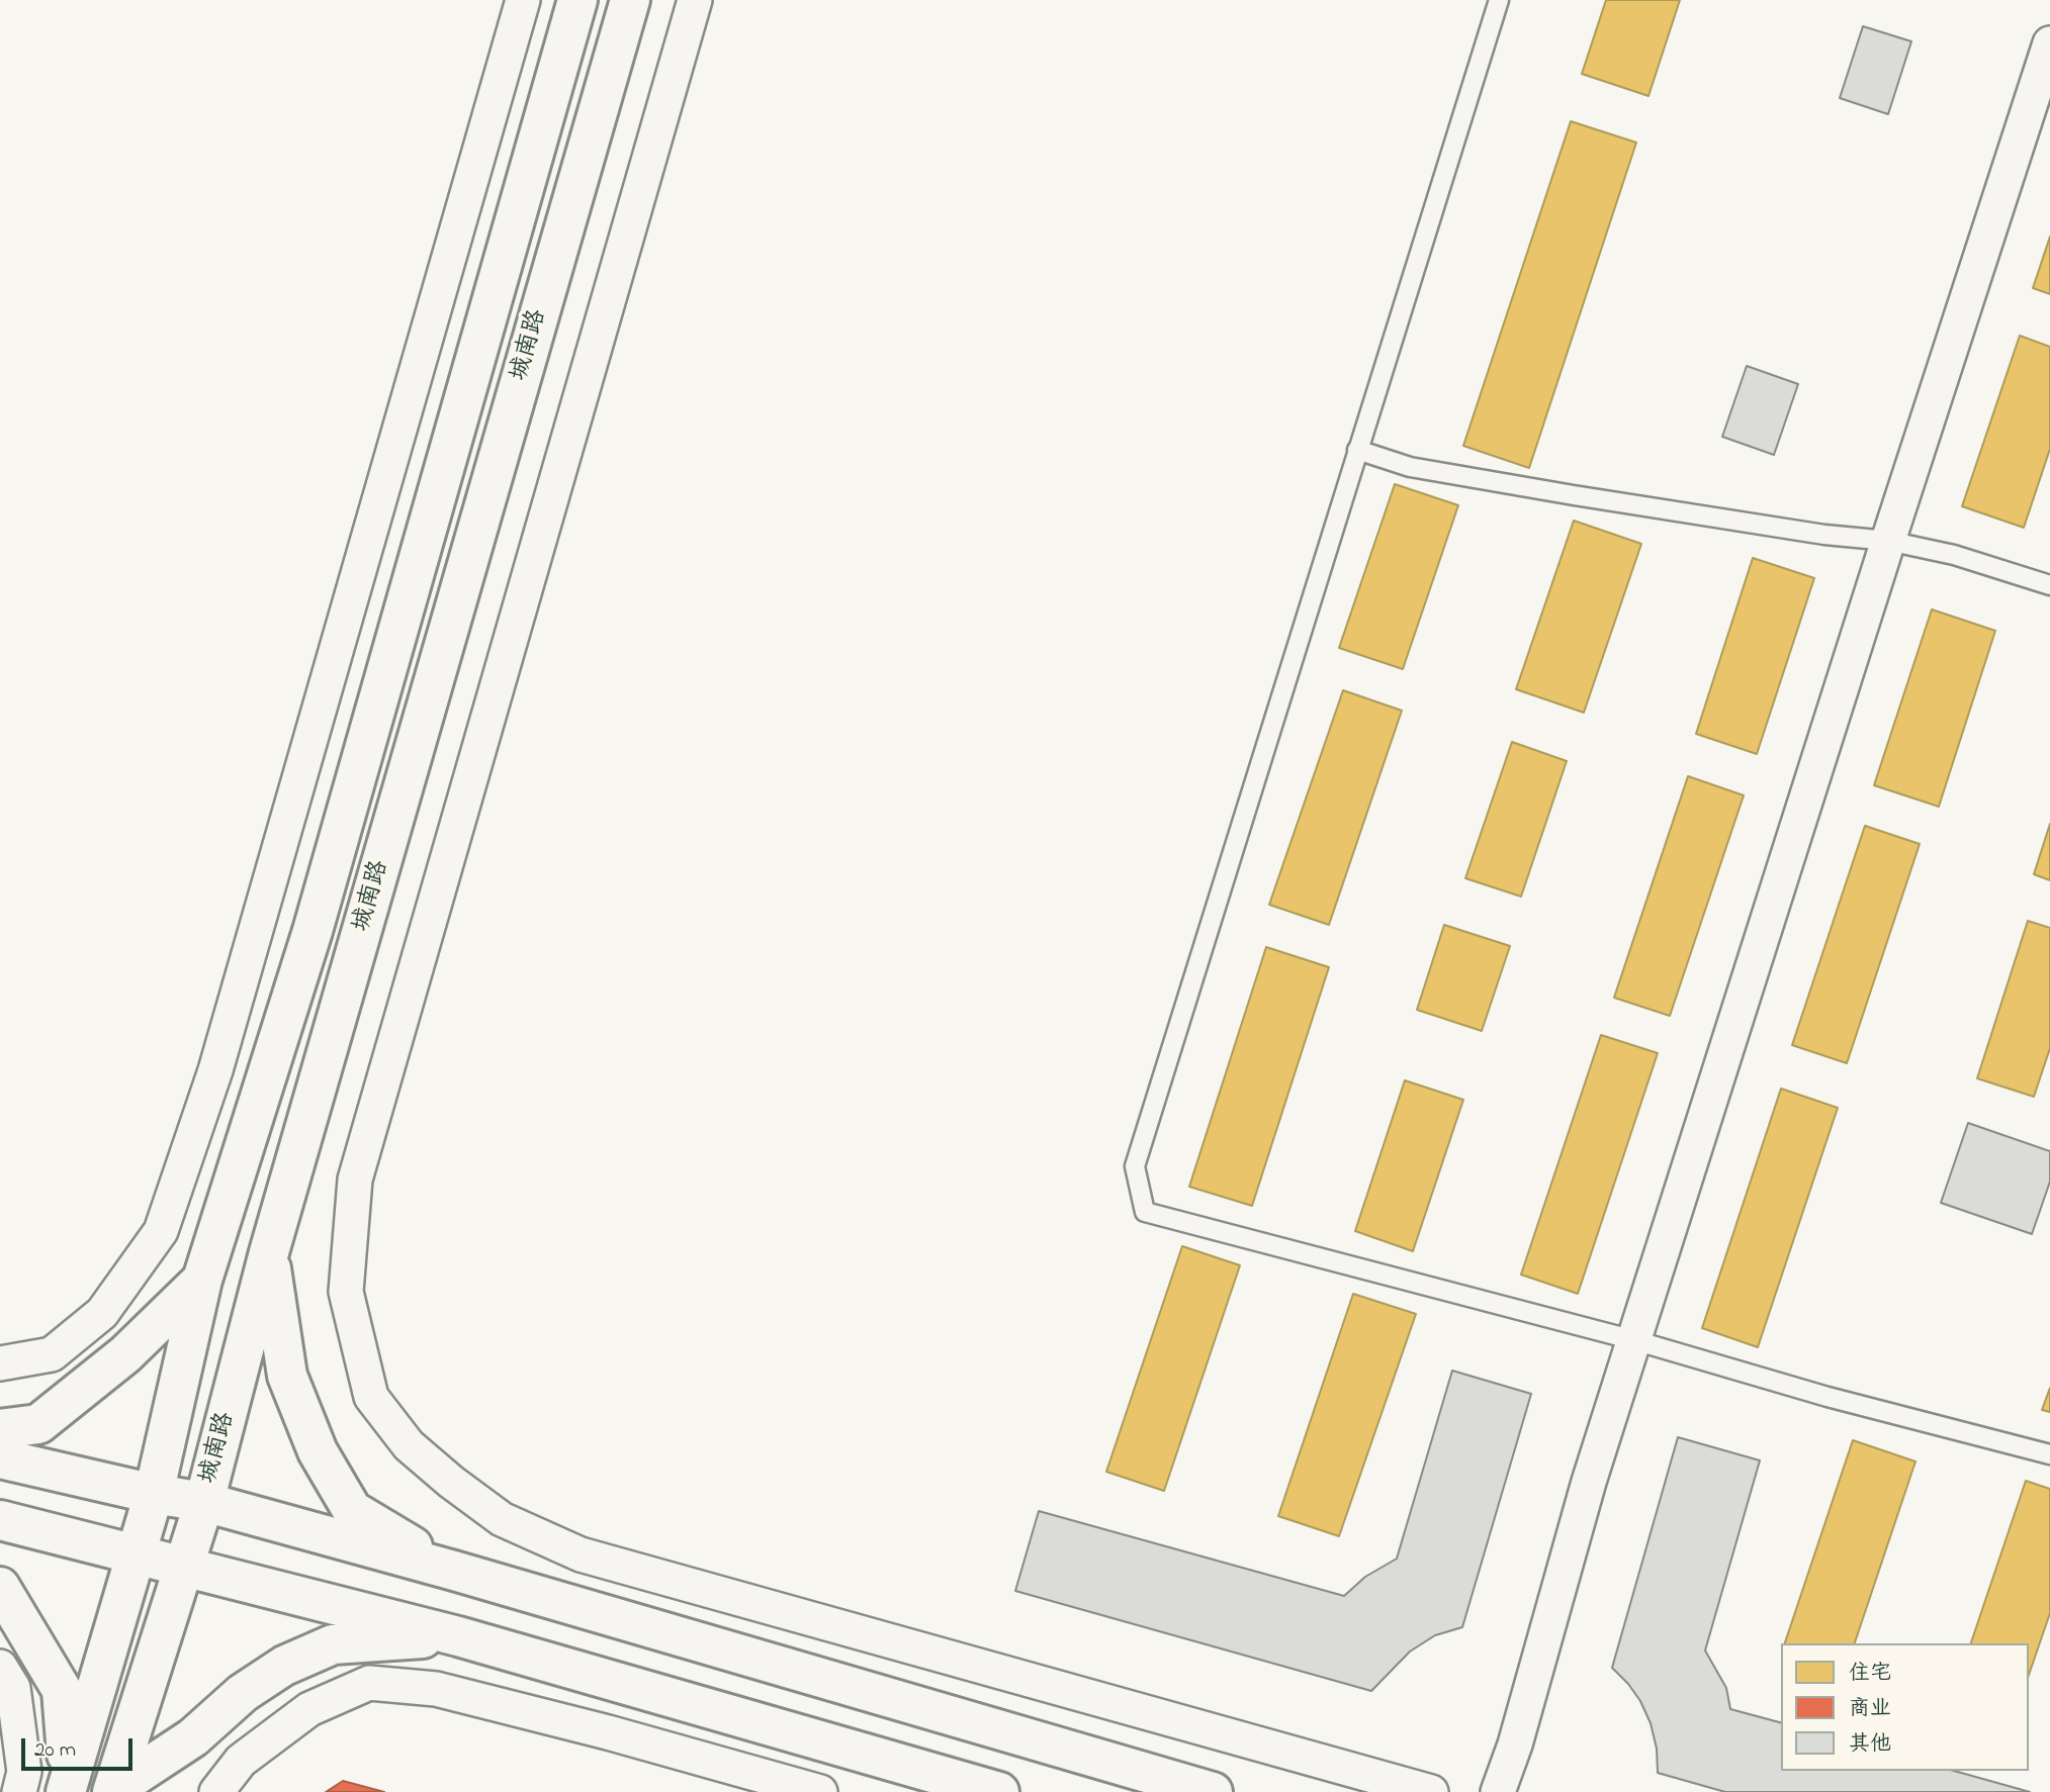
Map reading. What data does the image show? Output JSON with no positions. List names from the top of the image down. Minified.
{"streets":{"main road":["城南路"]},"legend":["住宅","商业","其他"],"scale_bar":"20 m"}
